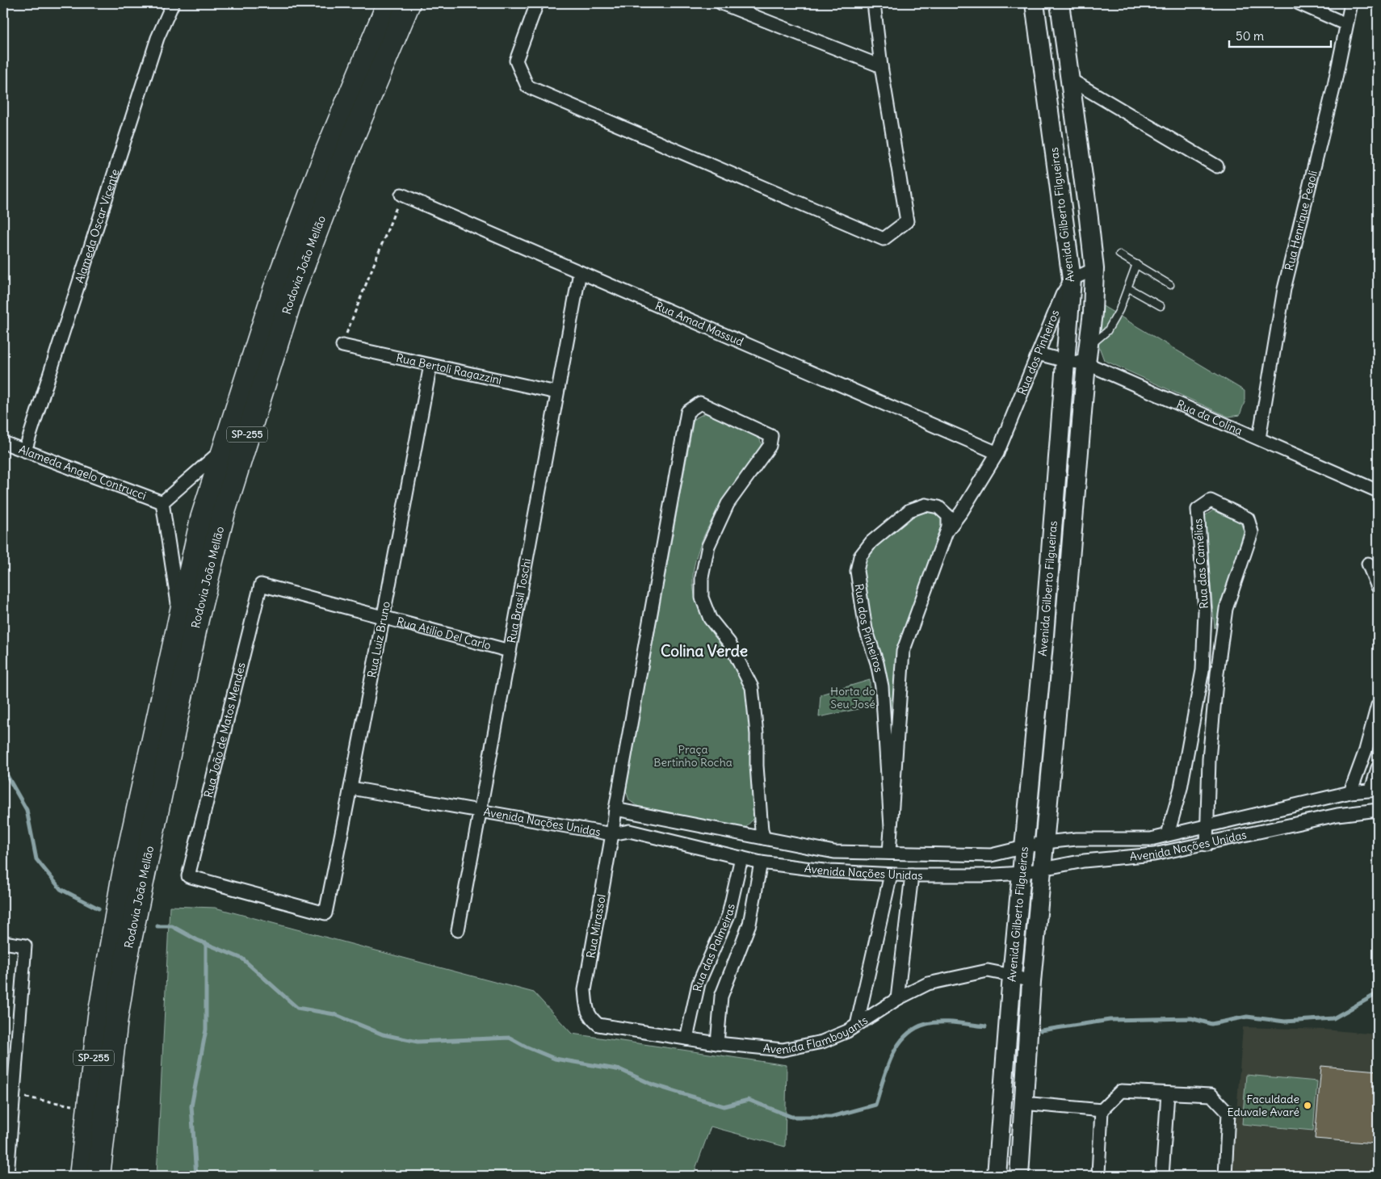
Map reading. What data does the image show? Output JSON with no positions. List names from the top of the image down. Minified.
{"streets":{"highway":["Rodovia João Mellão","SP-255"],"main road":["Avenida Gilberto Filgueiras"],"street":["Rua Henrique Pegoli","Alameda Oscar Vicente","Rua Amad Massud","Rua dos Pinheiros","Rua Bertoli Ragazzini","Rua da Colina","Alameda Ângelo Contrucci","Rua das Camélias","Rua Brasil Toschi","Rua Atilio Del Carlo","Rua Luiz Bruno","Rua João de Matos Mendes","Avenida Nações Unidas","Rua Mirassol","Rua das Palmeiras","Avenida Flamboyants"]},"crossings":[["Avenida Gilberto Filgueiras","Rua dos Pinheiros"],["Avenida Gilberto Filgueiras","Rua da Colina"],["Avenida Gilberto Filgueiras","Avenida Nações Unidas"],["Avenida Gilberto Filgueiras","Avenida Flamboyants"],["Rua Henrique Pegoli","Rua da Colina"],["Alameda Oscar Vicente","Alameda Ângelo Contrucci"],["Rua Amad Massud","Rua dos Pinheiros"],["Rua Amad Massud","Rua Brasil Toschi"],["Rua dos Pinheiros","Rua da Colina"],["Rua dos Pinheiros","Avenida Nações Unidas"],["Rua Bertoli Ragazzini","Rua Brasil Toschi"],["Rua Bertoli Ragazzini","Rua Luiz Bruno"],["Rua das Camélias","Avenida Nações Unidas"],["Rua Brasil Toschi","Rua Atilio Del Carlo"],["Rua Brasil Toschi","Avenida Nações Unidas"],["Rua Atilio Del Carlo","Rua Luiz Bruno"],["Rua Atilio Del Carlo","Rua João de Matos Mendes"],["Rua Luiz Bruno","Rua João de Matos Mendes"],["Rua Luiz Bruno","Avenida Nações Unidas"],["Avenida Nações Unidas","Rua Mirassol"],["Avenida Nações Unidas","Rua das Palmeiras"],["Rua Mirassol","Avenida Flamboyants"],["Rua das Palmeiras","Avenida Flamboyants"]],"districts":["Colina Verde"],"parks":["Horta do Seu José","Praça Bertinho Rocha"],"places":["Faculdade Eduvale Avaré"],"scale_bar":"50 m"}
